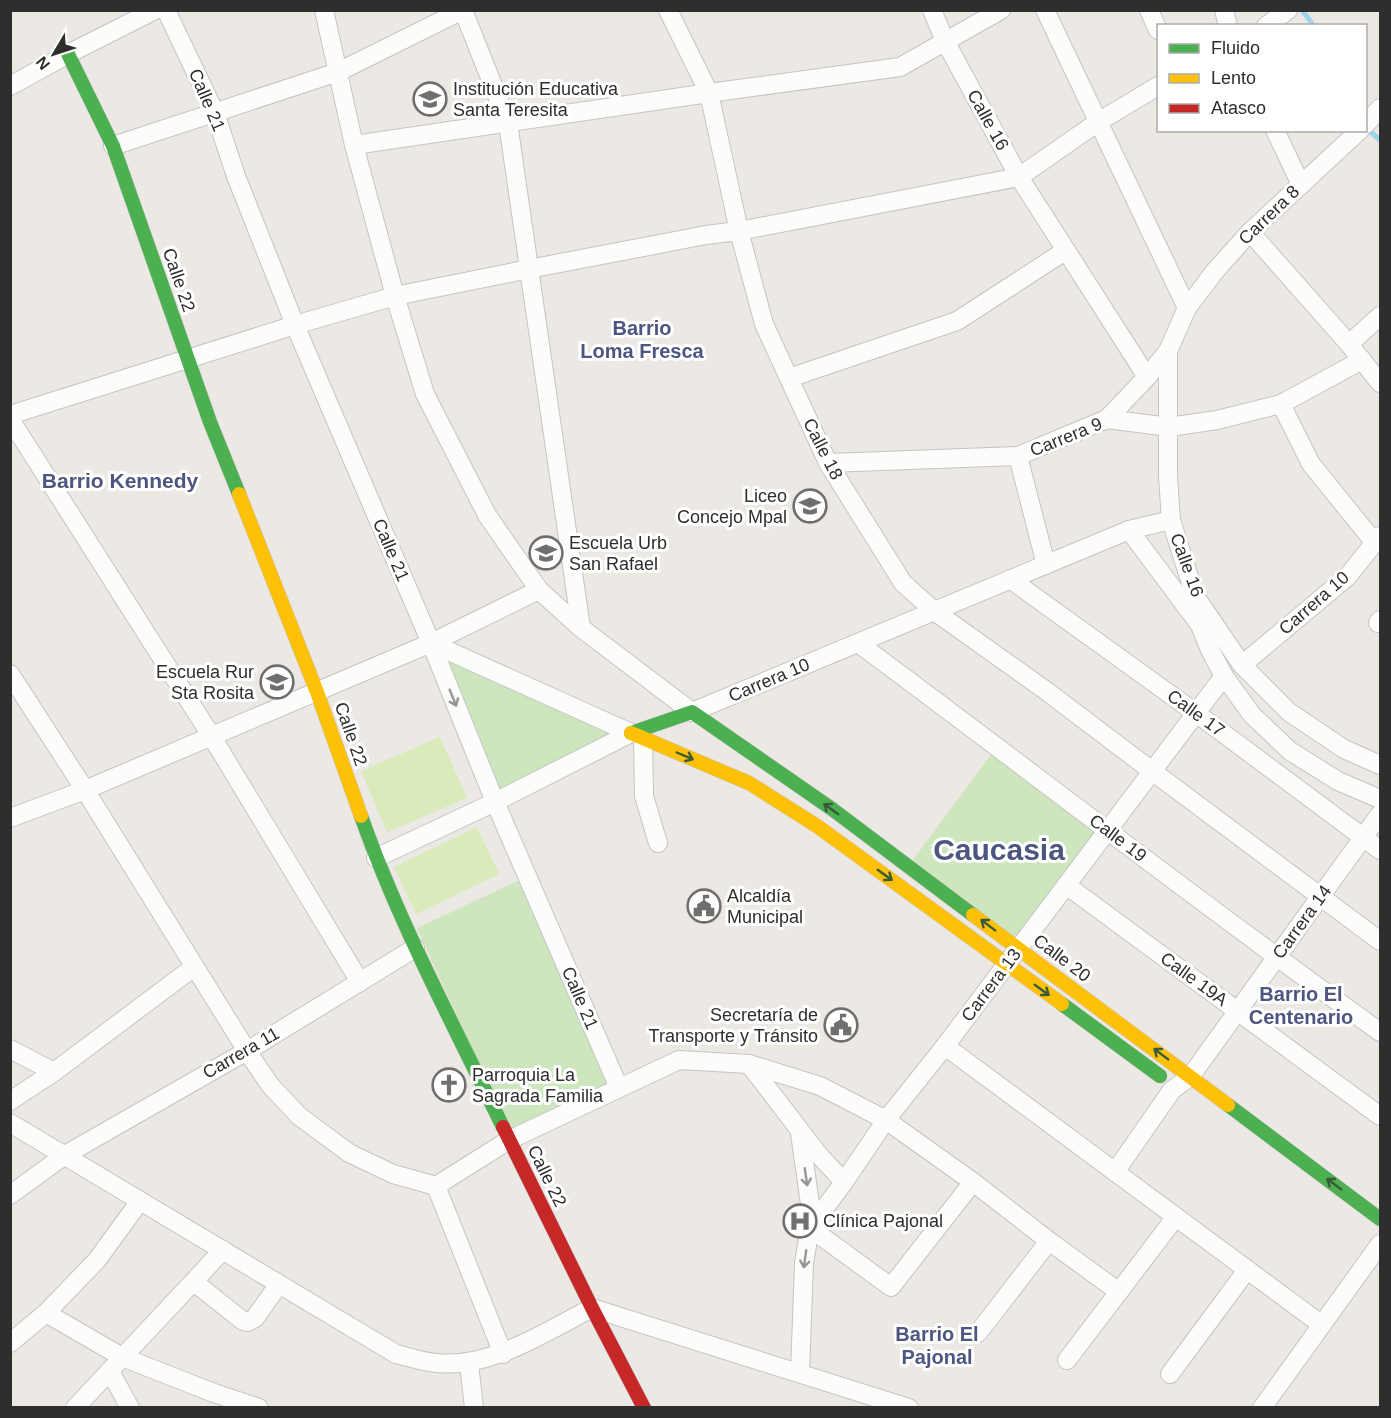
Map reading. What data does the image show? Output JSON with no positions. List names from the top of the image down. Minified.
{"streets":{"street":["Calle 21","Calle 16","Carrera 8","Calle 22","Carrera 9","Calle 18","Carrera 10","Calle 17","Calle 19","Carrera 14","Calle 20","Calle 19A","Carrera 13","Carrera 11"]},"crossings":[["Calle 21","Carrera 10"],["Calle 16","Carrera 8"],["Calle 16","Carrera 9"],["Calle 16","Carrera 10"],["Calle 16","Carrera 13"],["Calle 22","Carrera 10"],["Calle 22","Carrera 11"],["Carrera 9","Calle 18"],["Calle 18","Carrera 10"],["Calle 18","Carrera 14"],["Calle 18","Carrera 13"],["Carrera 10","Calle 17"],["Carrera 10","Calle 19"],["Carrera 10","Calle 20"],["Calle 17","Carrera 14"],["Calle 17","Carrera 13"],["Calle 19","Carrera 14"],["Calle 19","Carrera 13"],["Carrera 14","Calle 20"],["Carrera 14","Calle 19A"],["Calle 20","Carrera 13"],["Calle 19A","Carrera 13"]],"districts":["Barrio Loma Fresca","Barrio Kennedy","Caucasia","Barrio El Centenario","Barrio El Pajonal"],"places":{"school or university":["Institución Educativa Santa Teresita","Liceo Concejo Mpal","Escuela Urb San Rafael","Escuela Rur Sta Rosita"],"public building":["Alcaldía Municipal","Secretaría de Transporte y Tránsito"],"church":["Parroquia La Sagrada Familia"],"hospital":["Clínica Pajonal"]},"legend":["Fluido","Lento","Atasco"],"north":"bottom left"}
